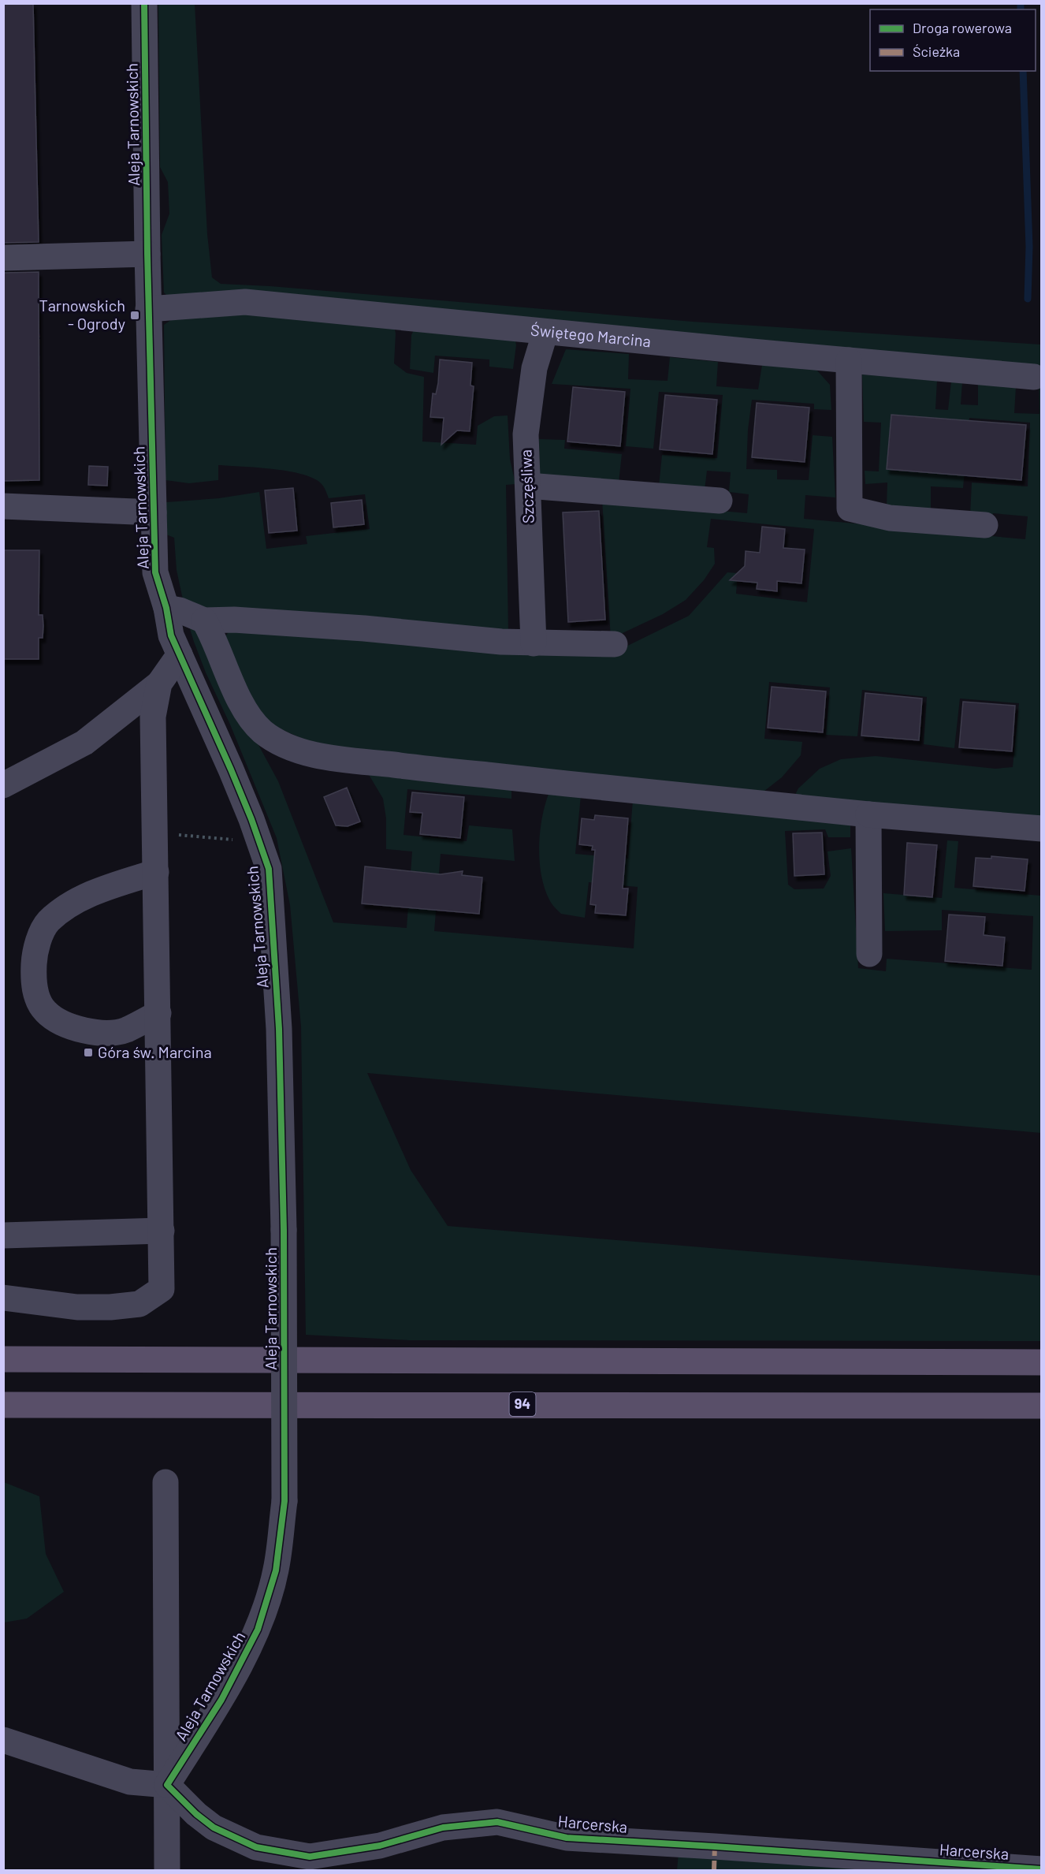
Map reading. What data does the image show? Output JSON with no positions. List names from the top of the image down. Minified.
{"streets":{"main road":["94"],"street":["Aleja Tarnowskich","Świętego Marcina","Szczęśliwa","Harcerska"]},"crossings":[["Aleja Tarnowskich","Świętego Marcina"],["Aleja Tarnowskich","Harcerska"],["Świętego Marcina","Szczęśliwa"]],"places":{"transit":["Tarnowskich - Ogrody","Góra św. Marcina"]},"legend":["Droga rowerowa","Ścieżka"]}
